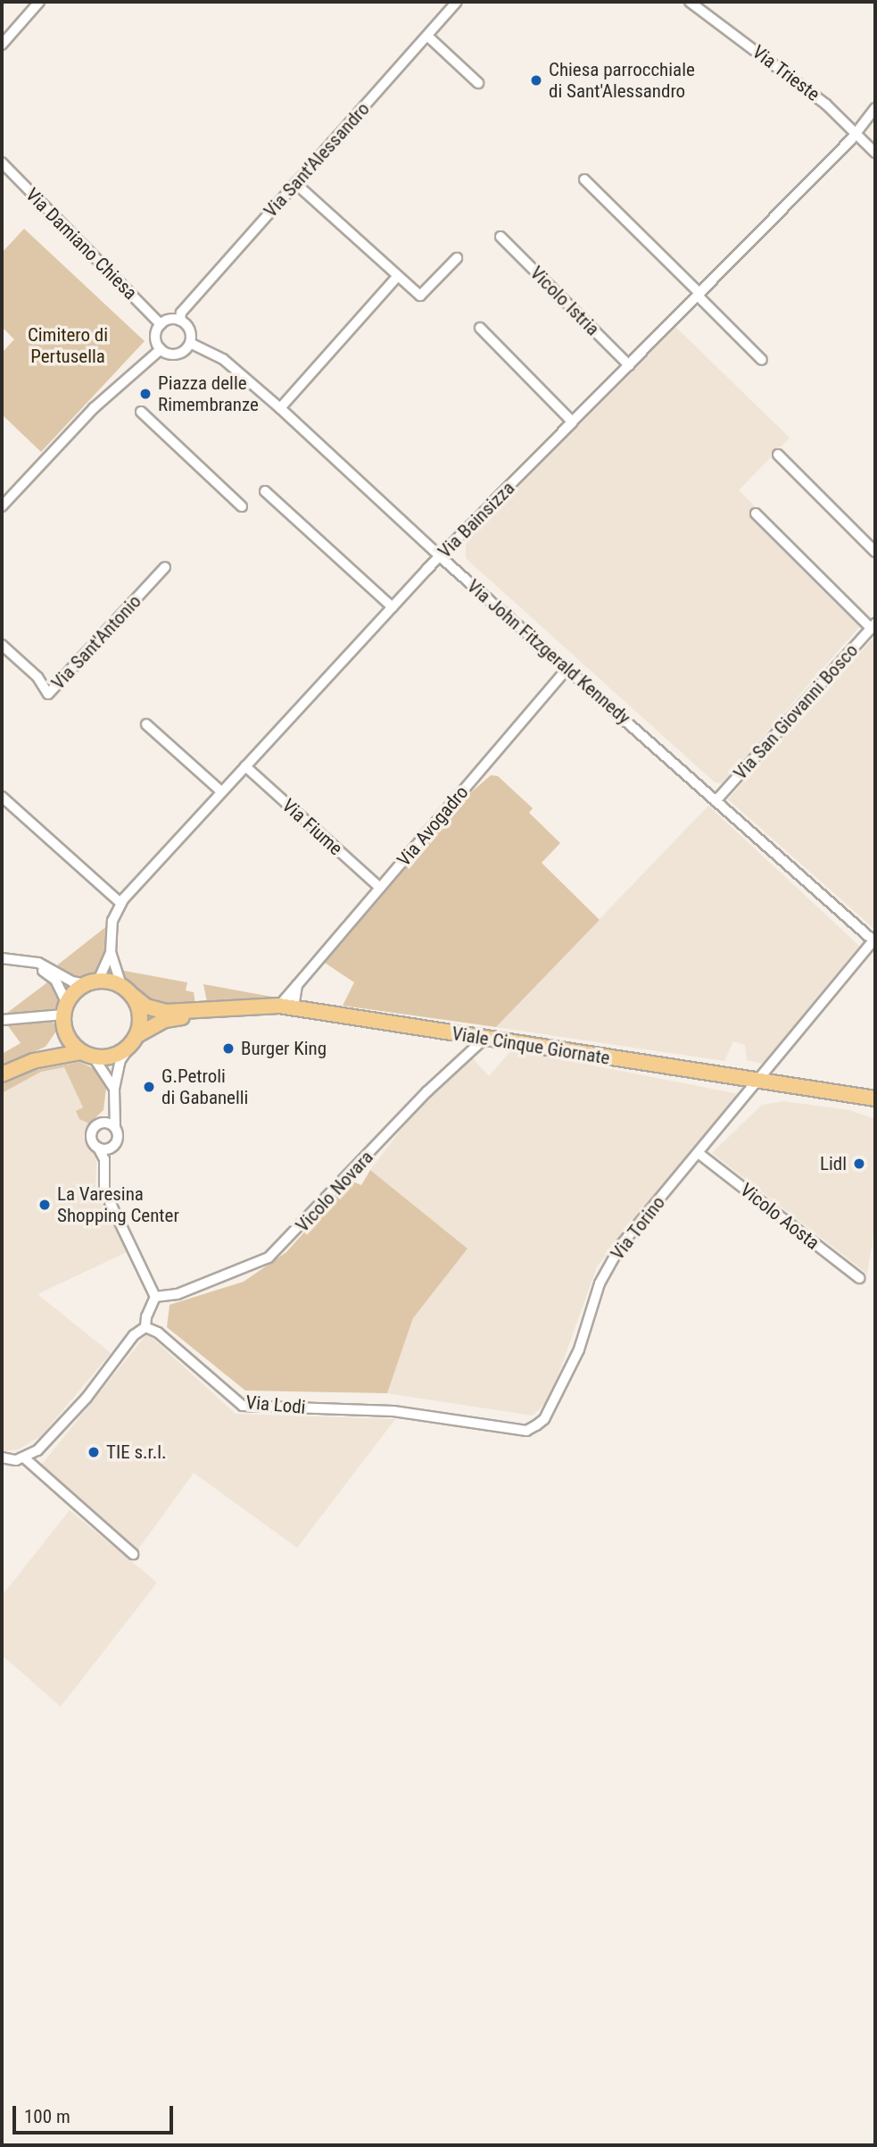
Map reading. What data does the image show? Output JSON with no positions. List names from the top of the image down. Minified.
{"streets":{"main road":["Viale Cinque Giornate"],"street":["Via Trieste","Via Sant'Alessandro","Via Damiano Chiesa","Vicolo Istria","Via Bainsizza","Via Sant'Antonio","Via John Fitzgerald Kennedy","Via San Giovanni Bosco","Via Avogadro","Via Fiume","Vicolo Novara","Vicolo Aosta","Via Torino","Via Lodi"]},"crossings":[["Via Trieste","Via Bainsizza"],["Via Sant'Alessandro","Via Damiano Chiesa"],["Via Sant'Alessandro","Via John Fitzgerald Kennedy"],["Via Damiano Chiesa","Via John Fitzgerald Kennedy"],["Vicolo Istria","Via Bainsizza"],["Via Bainsizza","Via John Fitzgerald Kennedy"],["Via Bainsizza","Via Fiume"],["Via Bainsizza","Viale Cinque Giornate"],["Via John Fitzgerald Kennedy","Via San Giovanni Bosco"],["Via John Fitzgerald Kennedy","Via Avogadro"],["Via John Fitzgerald Kennedy","Via Torino"],["Via Avogadro","Via Fiume"],["Via Avogadro","Viale Cinque Giornate"],["Viale Cinque Giornate","Vicolo Novara"],["Viale Cinque Giornate","Via Torino"],["Vicolo Aosta","Via Torino"],["Via Torino","Via Lodi"]],"parks":["Cimitero di Pertusella"],"places":["Chiesa parrocchiale di Sant'Alessandro","Piazza delle Rimembranze","Burger King","G.Petroli di Gabanelli","Lidl","La Varesina Shopping Center","TIE s.r.l."],"scale_bar":"100 m"}
